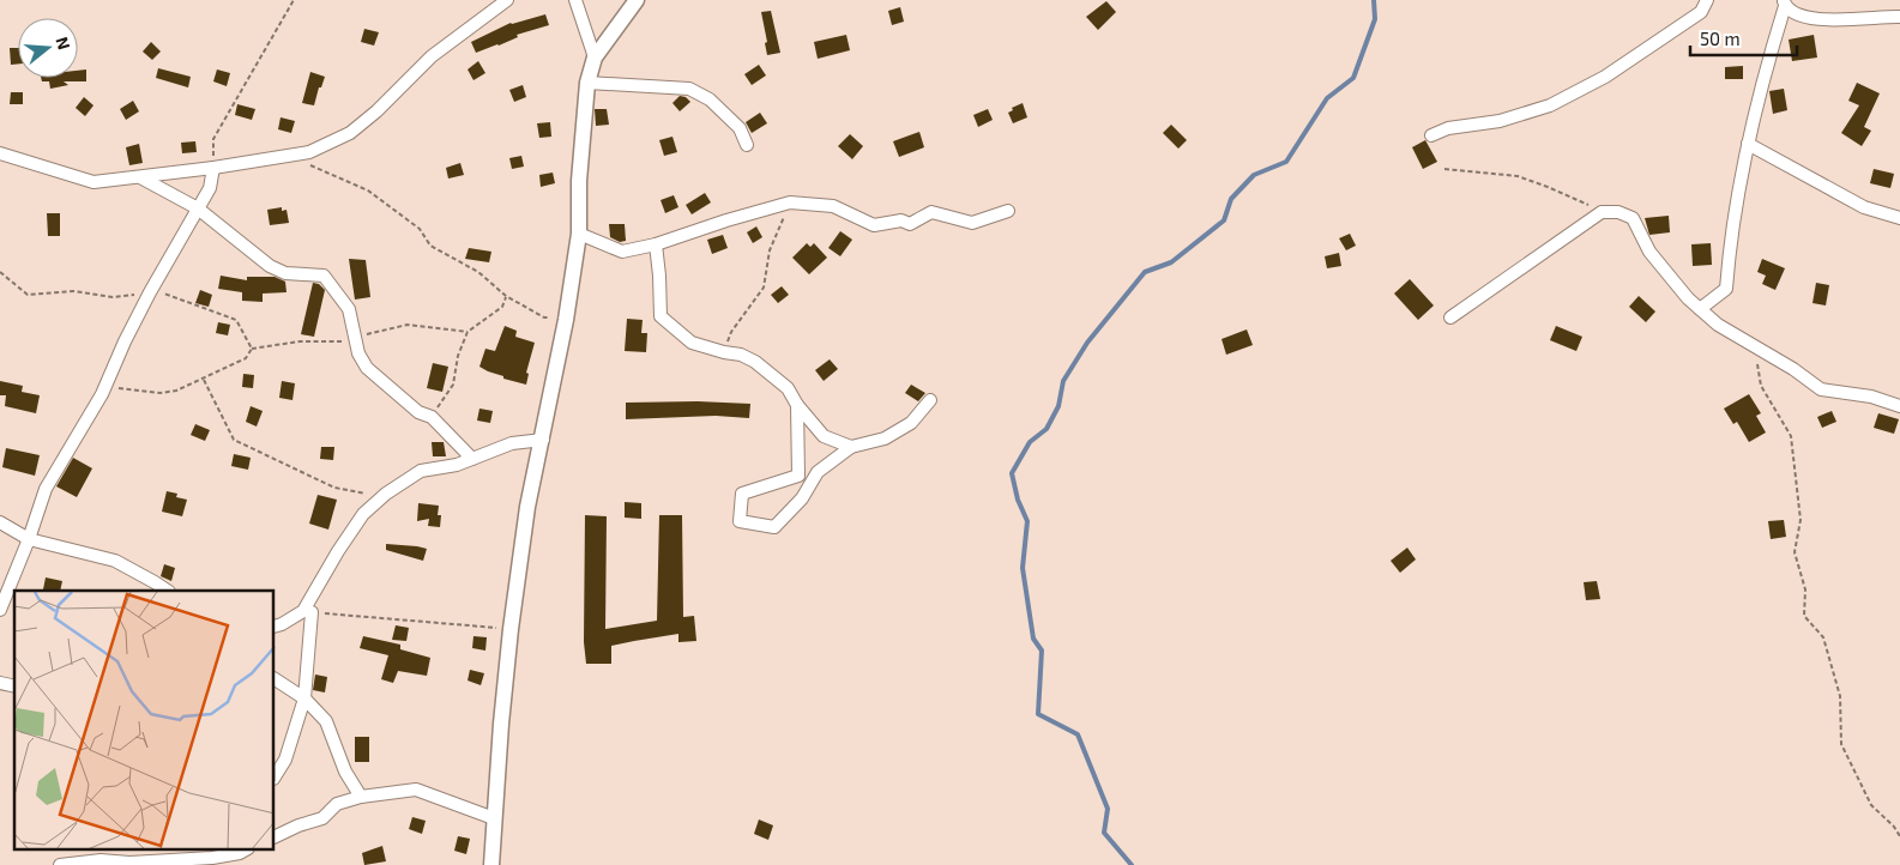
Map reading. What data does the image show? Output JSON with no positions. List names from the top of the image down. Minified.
{"scale_bar":"50 m","north":"right"}
